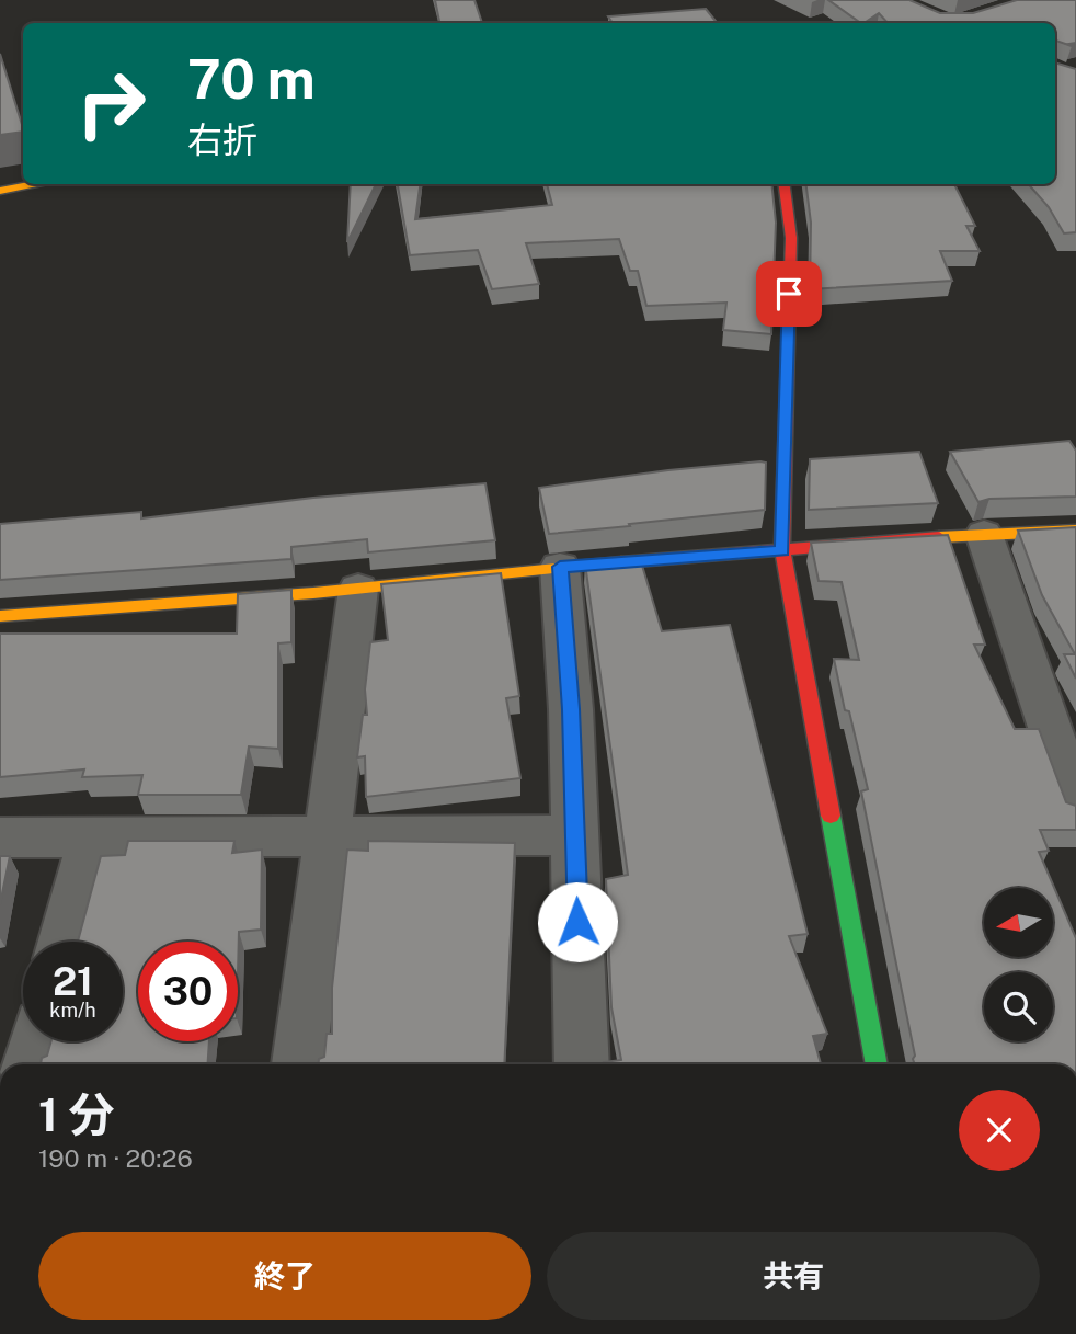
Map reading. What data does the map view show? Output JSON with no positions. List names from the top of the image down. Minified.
{"north":"left","page":{"turn":["70 m","右折"],"speed":"21 km/h","limit":"30","heading":["1 分","190 m · 20:26"],"buttons":["終了","共有"]}}
